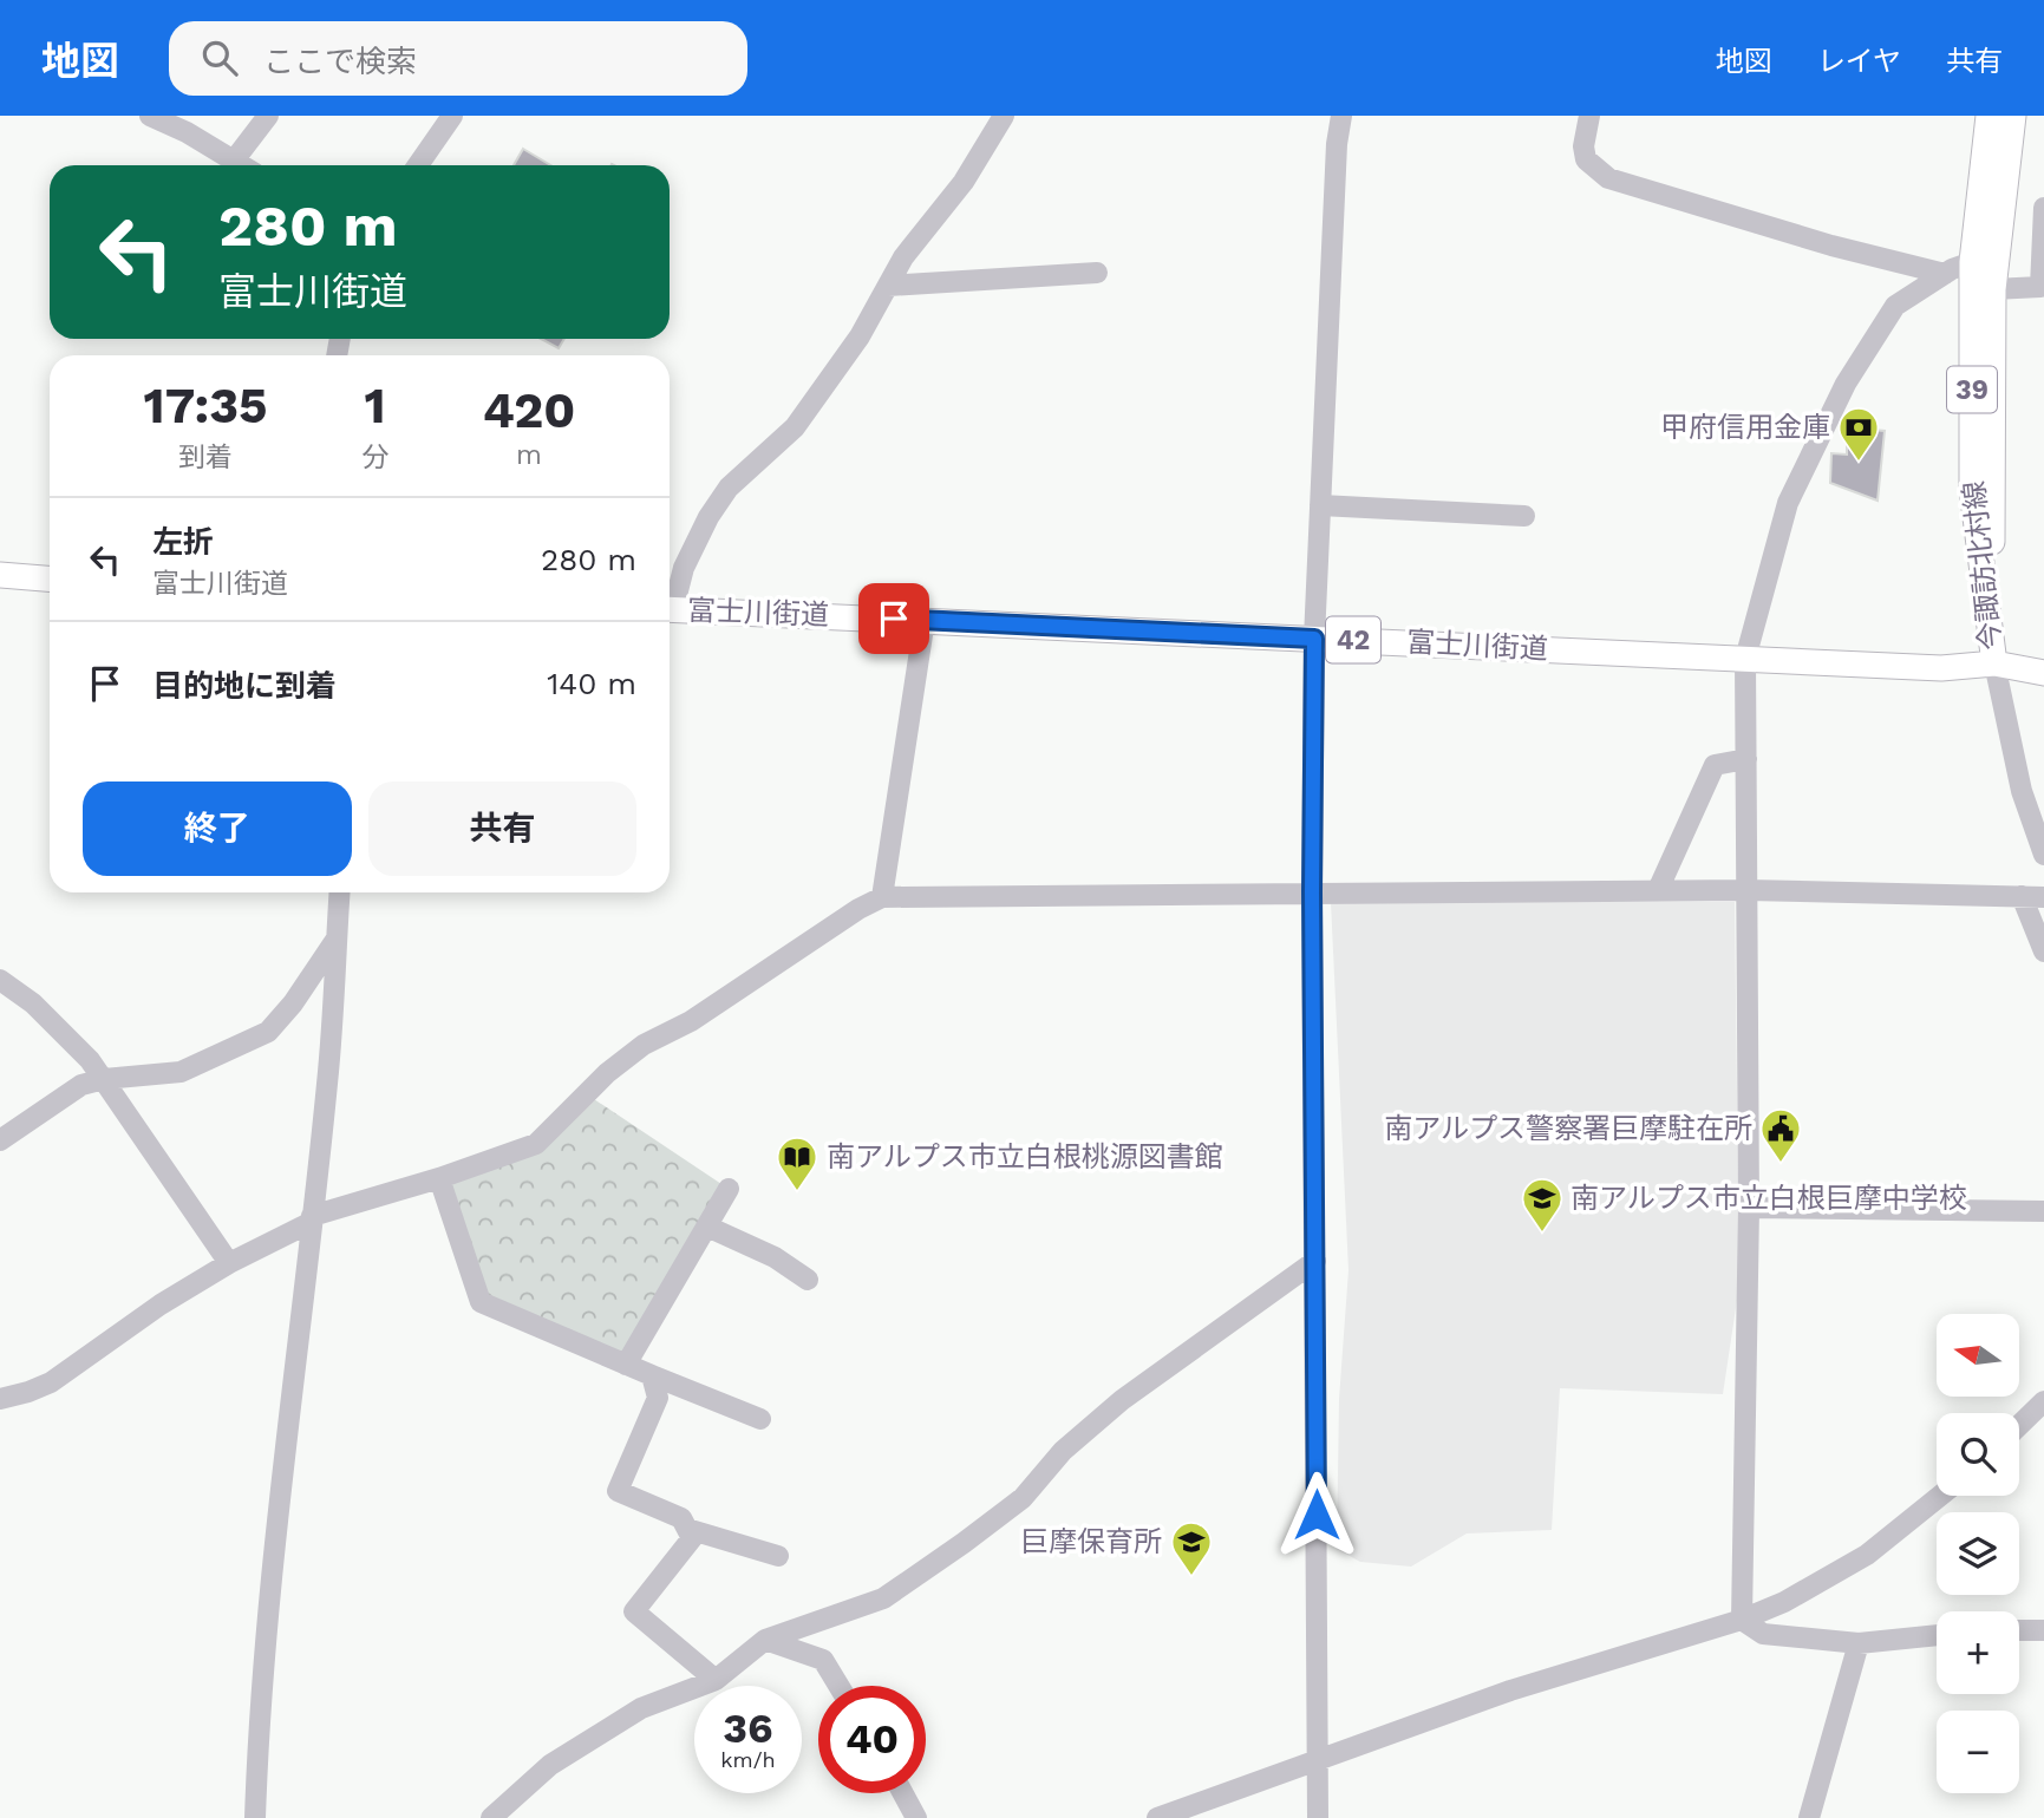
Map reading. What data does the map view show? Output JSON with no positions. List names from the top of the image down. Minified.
{"streets":{"main road":["39","今諏訪北村線","富士川街道","42"]},"crossings":[["今諏訪北村線","富士川街道"]],"places":{"bank":["甲府信用金庫"],"public building":["南アルプス警察署巨摩駐在所"],"library":["南アルプス市立白根桃源図書館"],"school or university":["南アルプス市立白根巨摩中学校","巨摩保育所"]},"north":"left","page":{"header":"地図","search":"ここで検索","nav":["地図","レイヤ","共有"],"turn":["280 m","富士川街道"],"eta":["17:35","到着","1","分","420","m"],"list":[{"name":"左折","note":"富士川街道","value":"280 m"},{"name":"目的地に到着","value":"140 m"}],"buttons":["終了","共有"],"map_buttons":["+","−"],"speed":"36 km/h","limit":"40"}}
